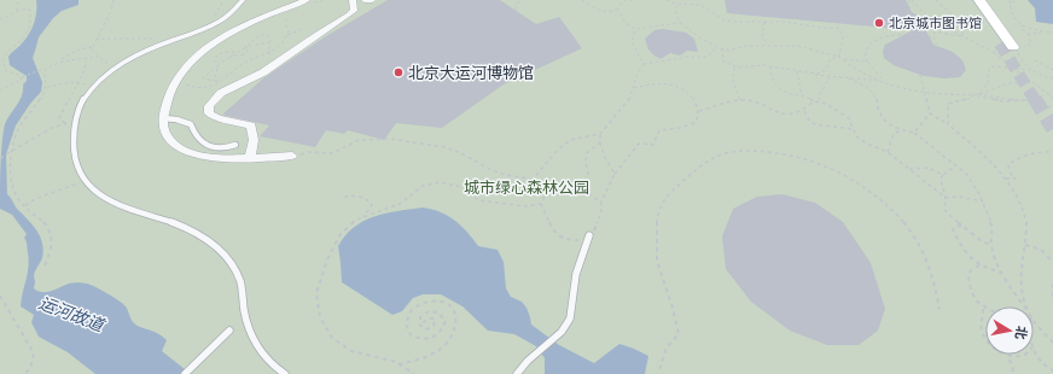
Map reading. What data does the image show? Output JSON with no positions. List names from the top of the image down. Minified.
{"water":["运河故道"],"parks":["城市绿心森林公园"],"places":["北京城市图书馆","北京大运河博物馆"],"north":"right"}
